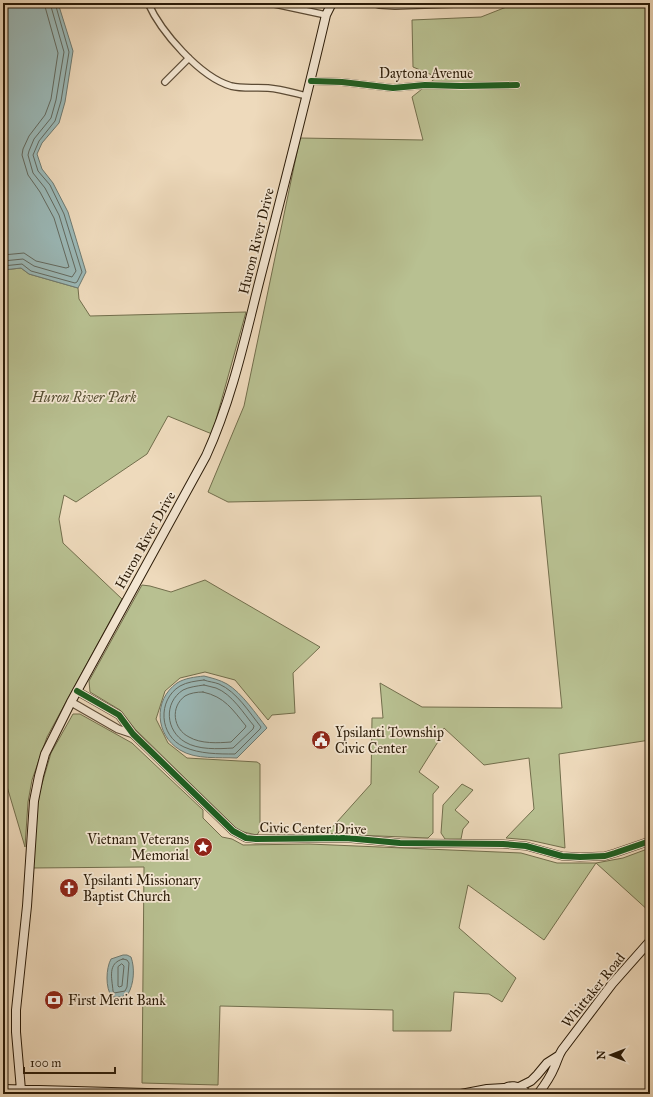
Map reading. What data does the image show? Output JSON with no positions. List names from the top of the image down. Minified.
{"streets":{"main road":["Huron River Drive","Whittaker Road"],"street":["Daytona Avenue","Civic Center Drive"]},"crossings":[["Daytona Avenue","Huron River Drive"],["Huron River Drive","Civic Center Drive"]],"parks":["Huron River Park"],"places":{"public building":["Ypsilanti Township Civic Center"],"place":["Vietnam Veterans Memorial"],"church":["Ypsilanti Missionary Baptist Church"],"bank":["First Merit Bank"]},"scale_bar":"100 m","north":"left"}
